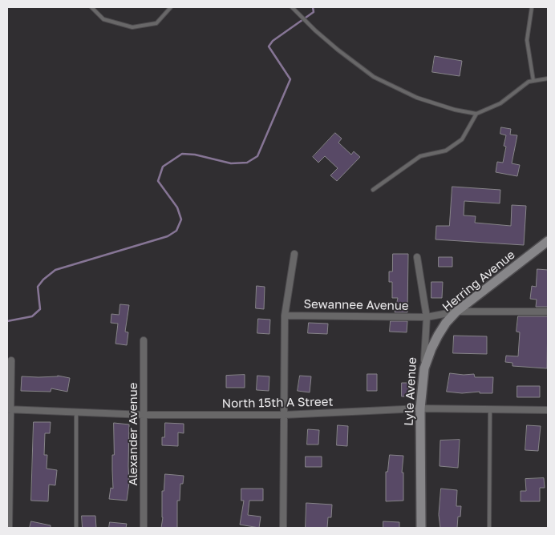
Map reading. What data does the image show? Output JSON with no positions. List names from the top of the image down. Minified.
{"streets":{"main road":["Herring Avenue","Lyle Avenue"],"street":["Sewannee Avenue","North 15th A Street","Alexander Avenue"]},"crossings":[["Herring Avenue","Sewannee Avenue"],["Herring Avenue","Lyle Avenue"],["Sewannee Avenue","Lyle Avenue"],["Lyle Avenue","North 15th A Street"],["North 15th A Street","Alexander Avenue"]]}
